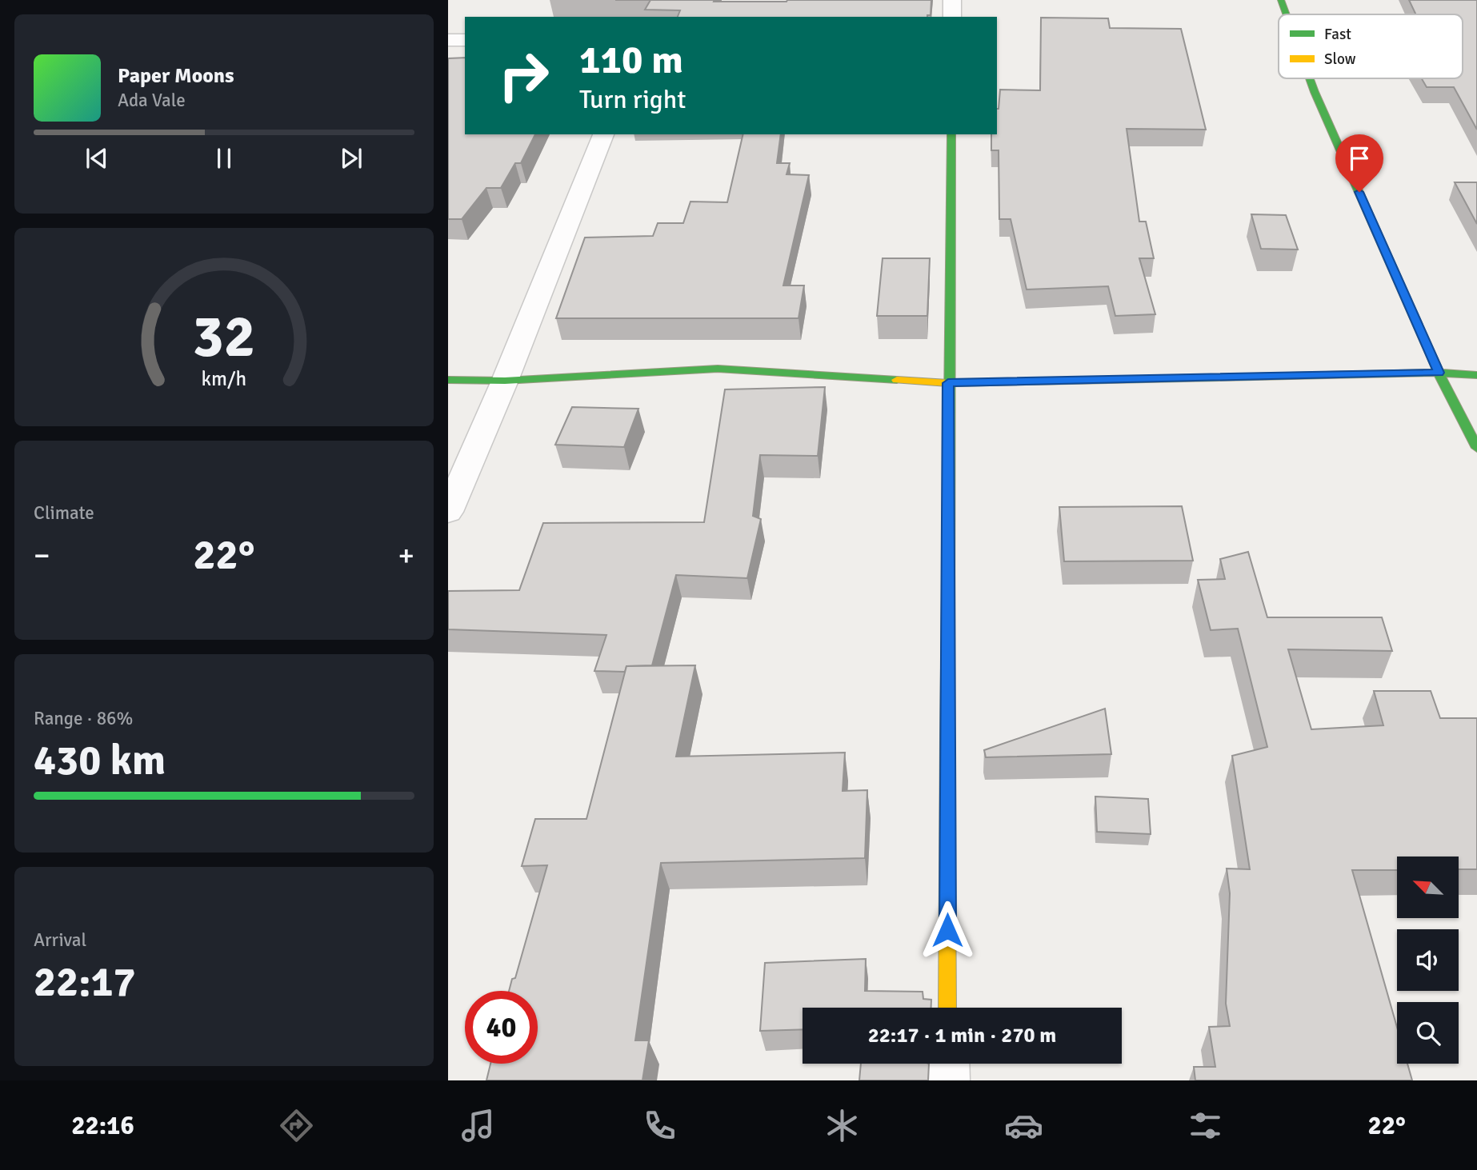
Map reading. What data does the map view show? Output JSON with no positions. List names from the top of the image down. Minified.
{"legend":["Fast","Slow"],"north":"top left","page":{"turn":["110 m","Turn right"],"song":["Paper Moons","Ada Vale"],"tile":["Climate",["Range · 86%","430 km"],["Arrival","22:17"]],"heat":["−","22°","+"],"limit":"40","trip":"22:17 · 1 min · 270 m","tabs":["22:16","22°"],"gauge":["32","km/h"]}}
